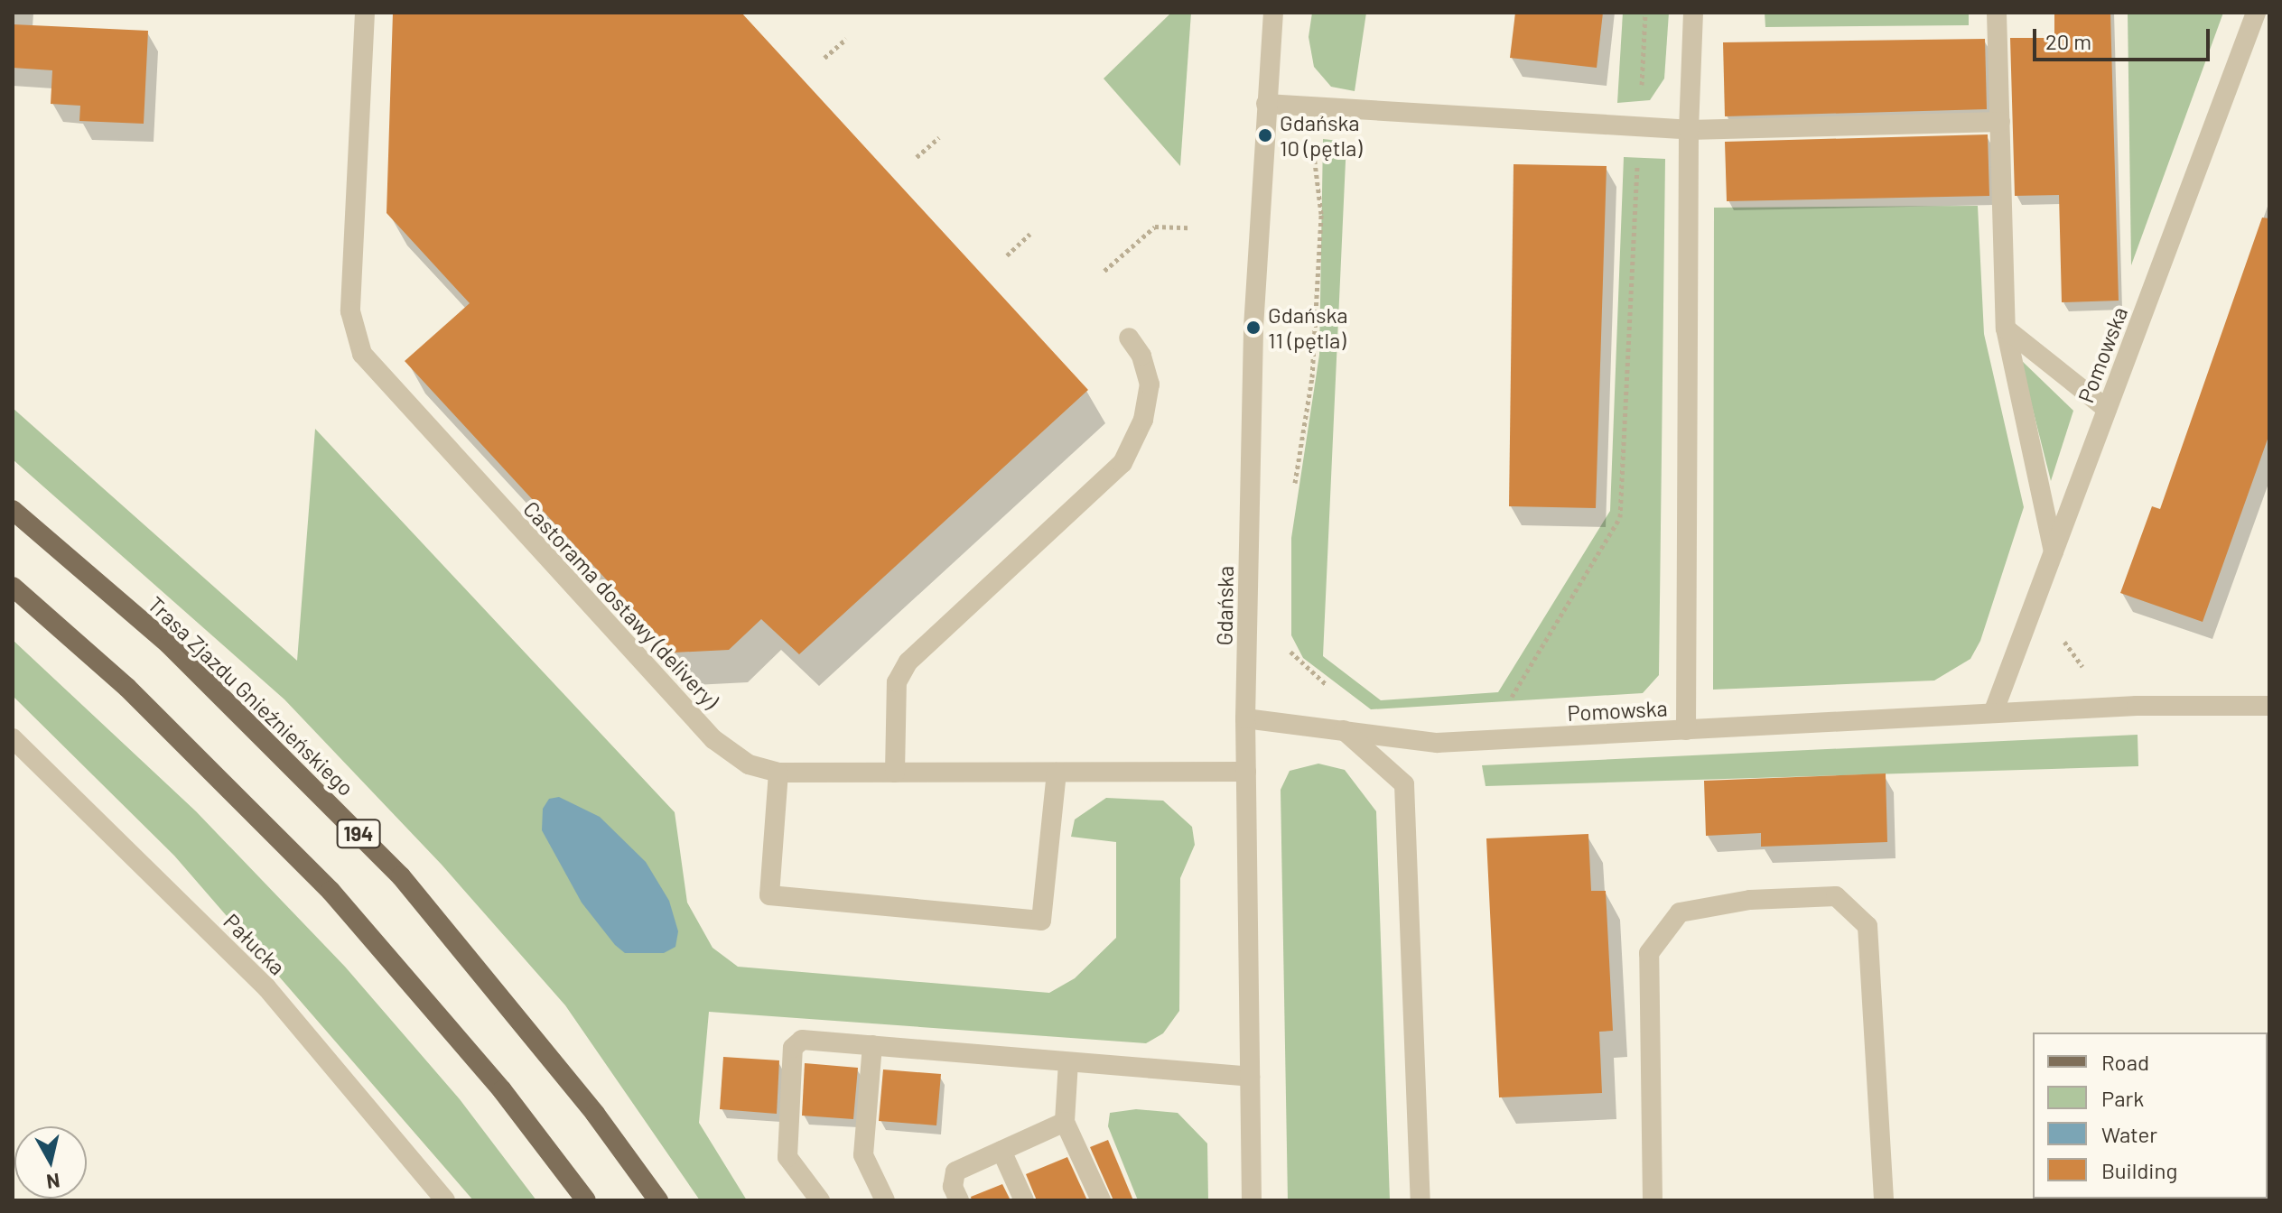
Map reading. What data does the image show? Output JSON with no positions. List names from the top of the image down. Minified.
{"streets":{"main road":["Trasa Zjazdu Gnieźnieńskiego","194"],"street":["Pomowska","Castorama dostawy (delivery)","Gdańska","Pałucka"]},"crossings":[["Pomowska","Gdańska"],["Castorama dostawy (delivery)","Gdańska"]],"places":["Gdańska 10 (pętla)","Gdańska 11 (pętla)"],"legend":["Road","Park","Water","Building"],"scale_bar":"20 m","north":"bottom"}
